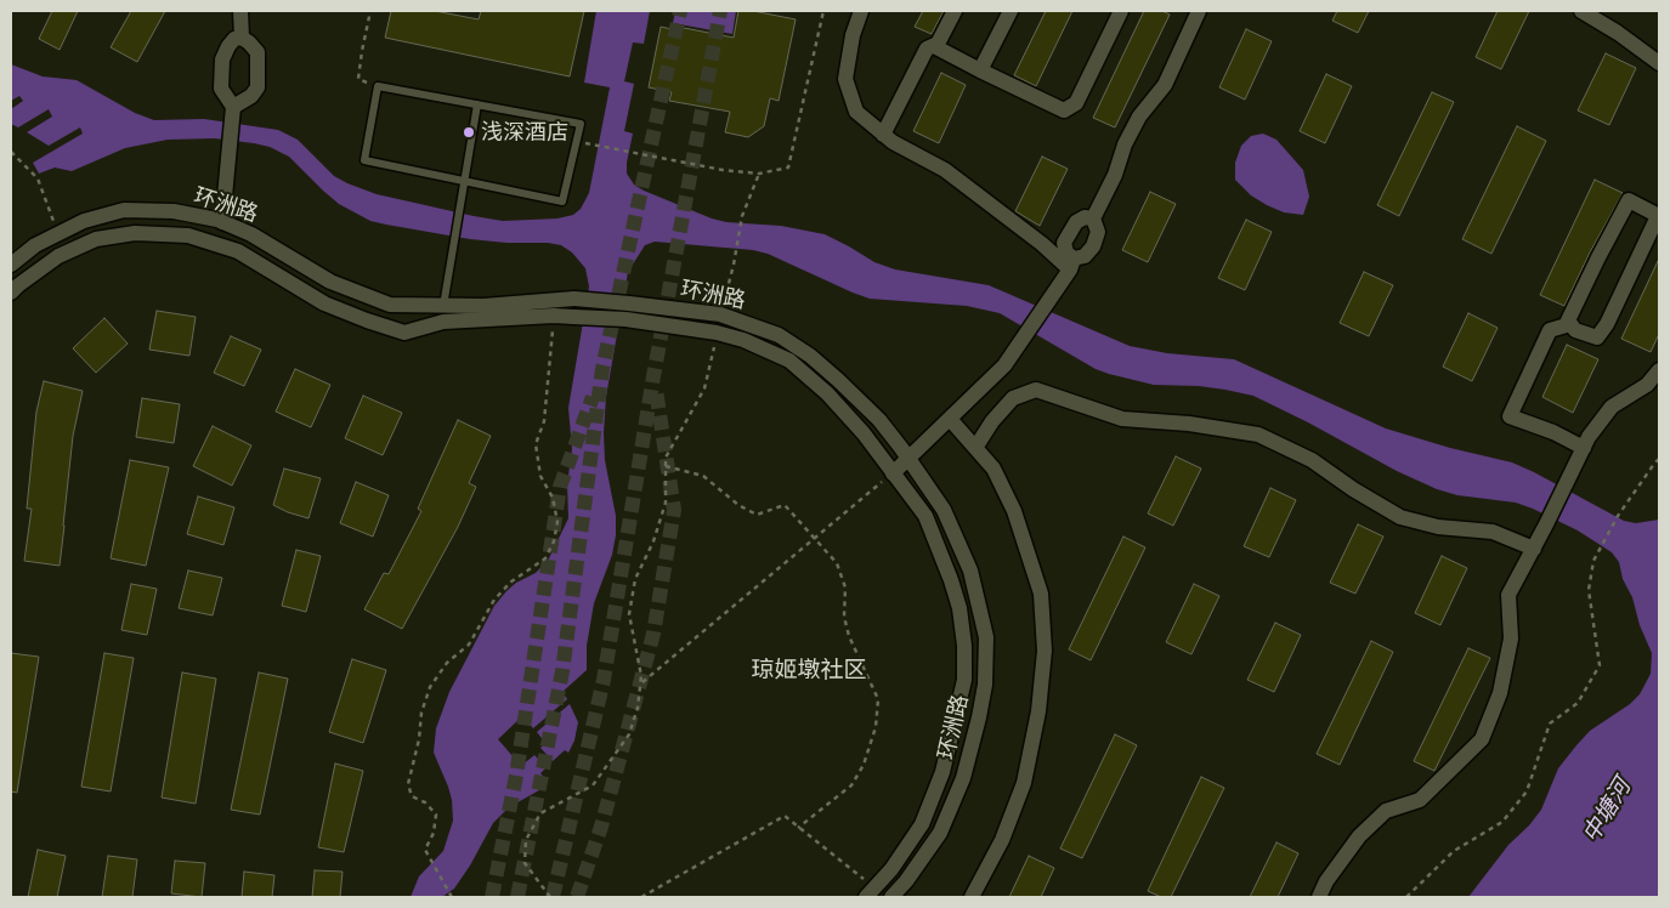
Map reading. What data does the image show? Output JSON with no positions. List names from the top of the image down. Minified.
{"streets":{"street":["环洲路"]},"districts":["琼姬墩社区"],"water":["中塘河"],"places":["浅深酒店"]}
